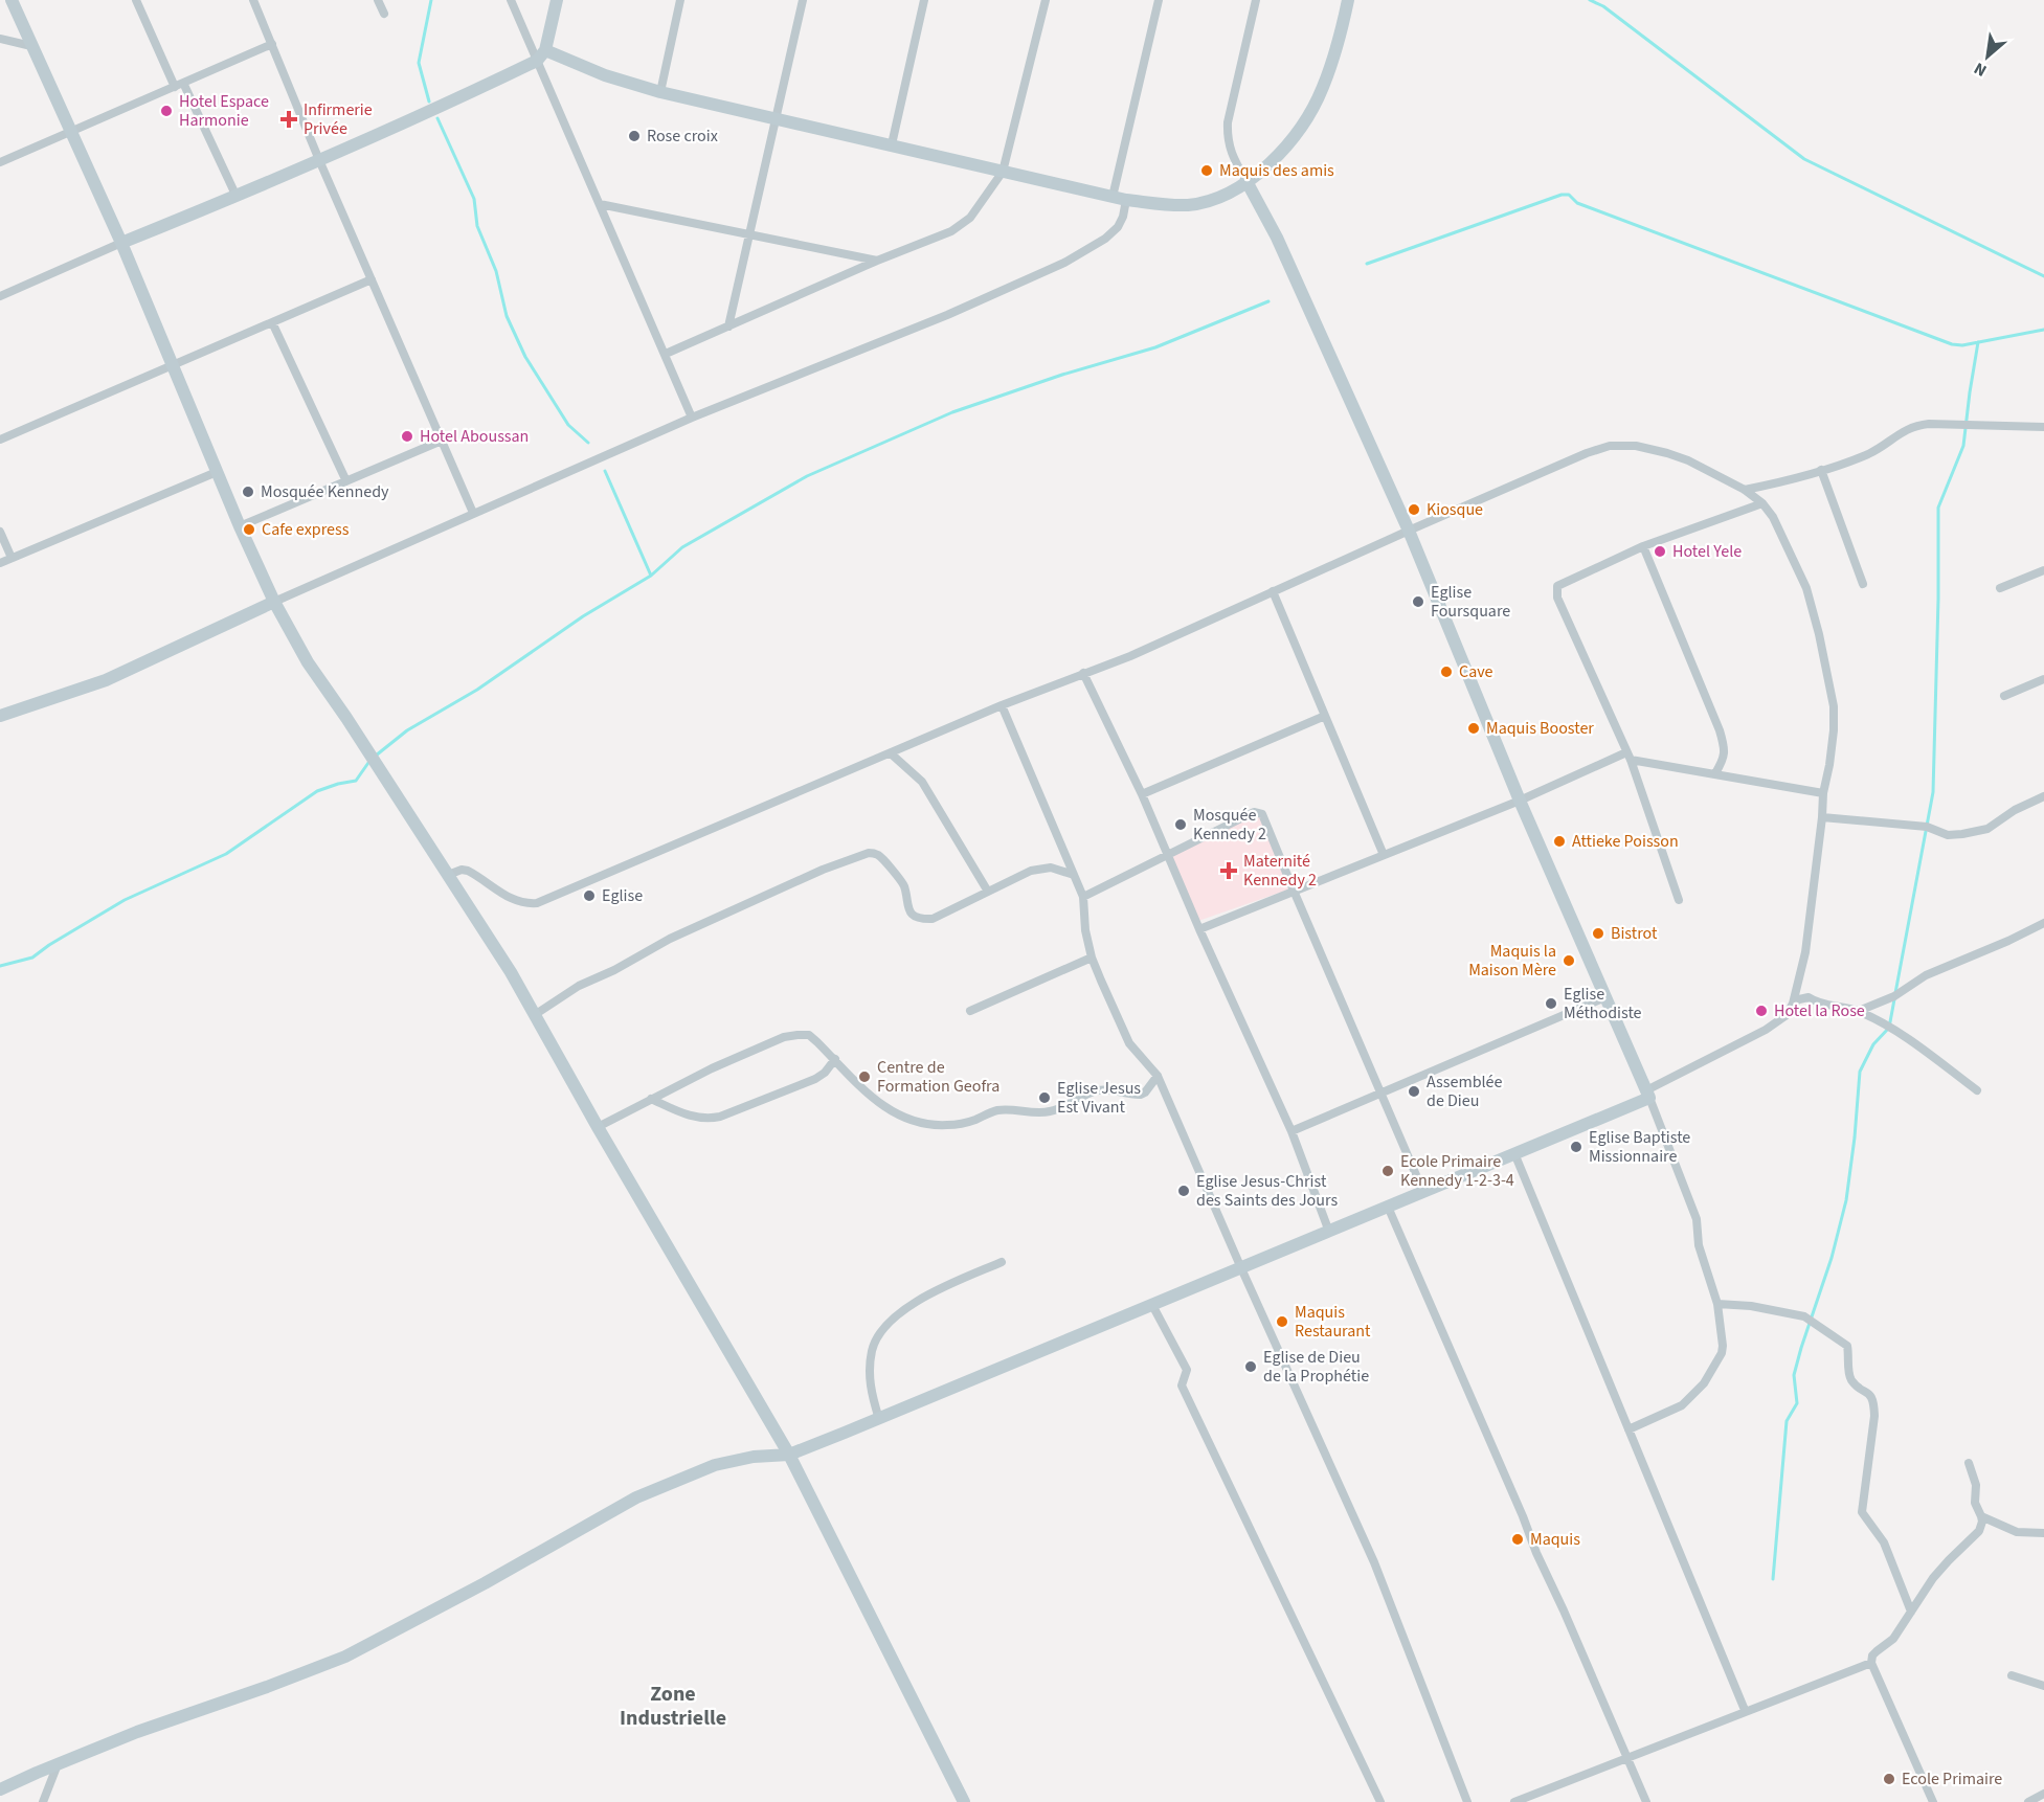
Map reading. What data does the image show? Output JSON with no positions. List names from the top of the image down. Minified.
{"districts":["Zone Industrielle"],"places":{"other":["Hotel Espace Harmonie","Rose croix","Maquis des amis","Hotel Aboussan","Mosquée Kennedy","Kiosque","Cafe express","Hotel Yele","Eglise Foursquare","Cave","Maquis Booster","Mosquée Kennedy 2","Attieke Poisson","Eglise","Bistrot","Maquis la Maison Mère","Eglise Méthodiste","Hotel la Rose","Centre de Formation Geofra","Assemblée de Dieu","Eglise Jesus Est Vivant","Eglise Baptiste Missionnaire","Ecole Primaire Kennedy 1-2-3-4","Eglise Jesus-Christ des Saints des Jours","Maquis Restaurant","Eglise de Dieu de la Prophétie","Maquis","Ecole Primaire"],"health":["Infirmerie Privée","Maternité Kennedy 2"]},"north":"bottom left"}
